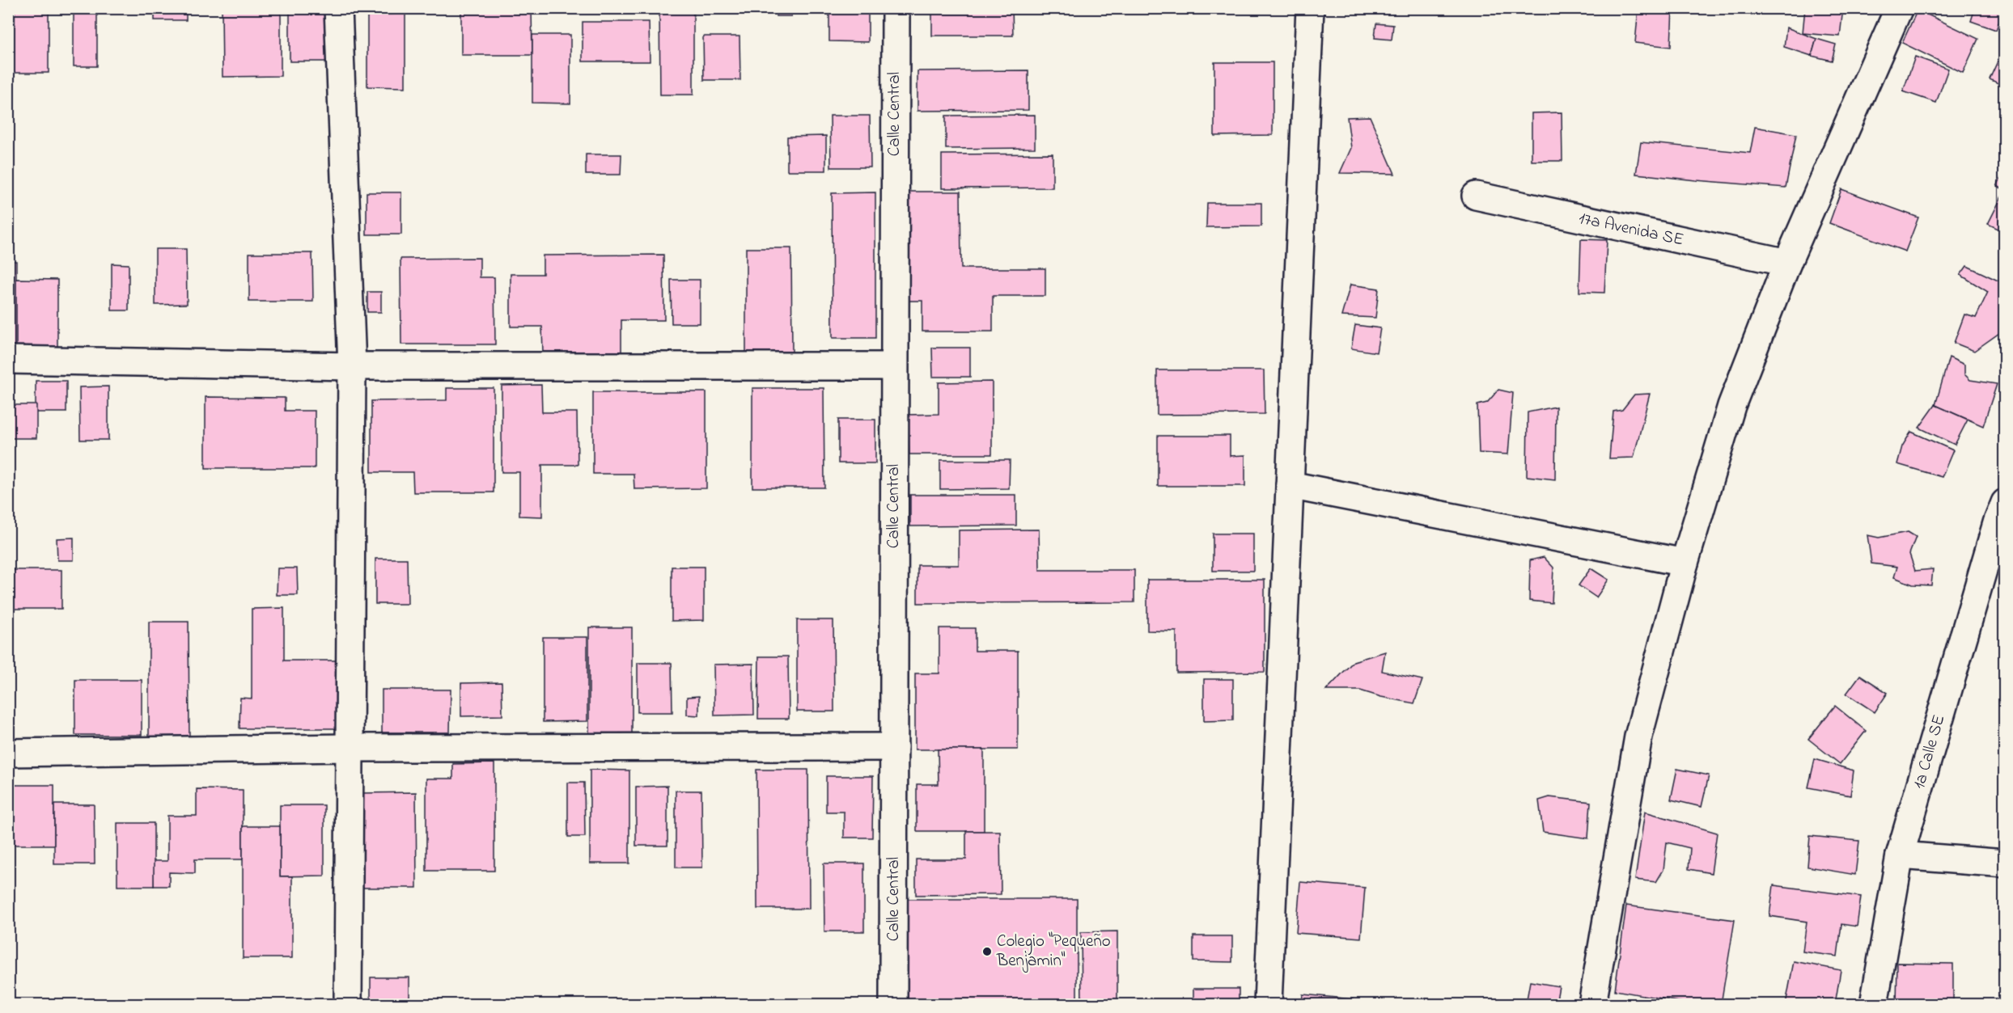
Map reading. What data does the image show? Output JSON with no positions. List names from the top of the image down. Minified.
{"streets":{"street":["Calle Central","17a Avenida SE","1a Calle SE"]},"places":["Colegio \"Pequeño Benjamin\""]}
